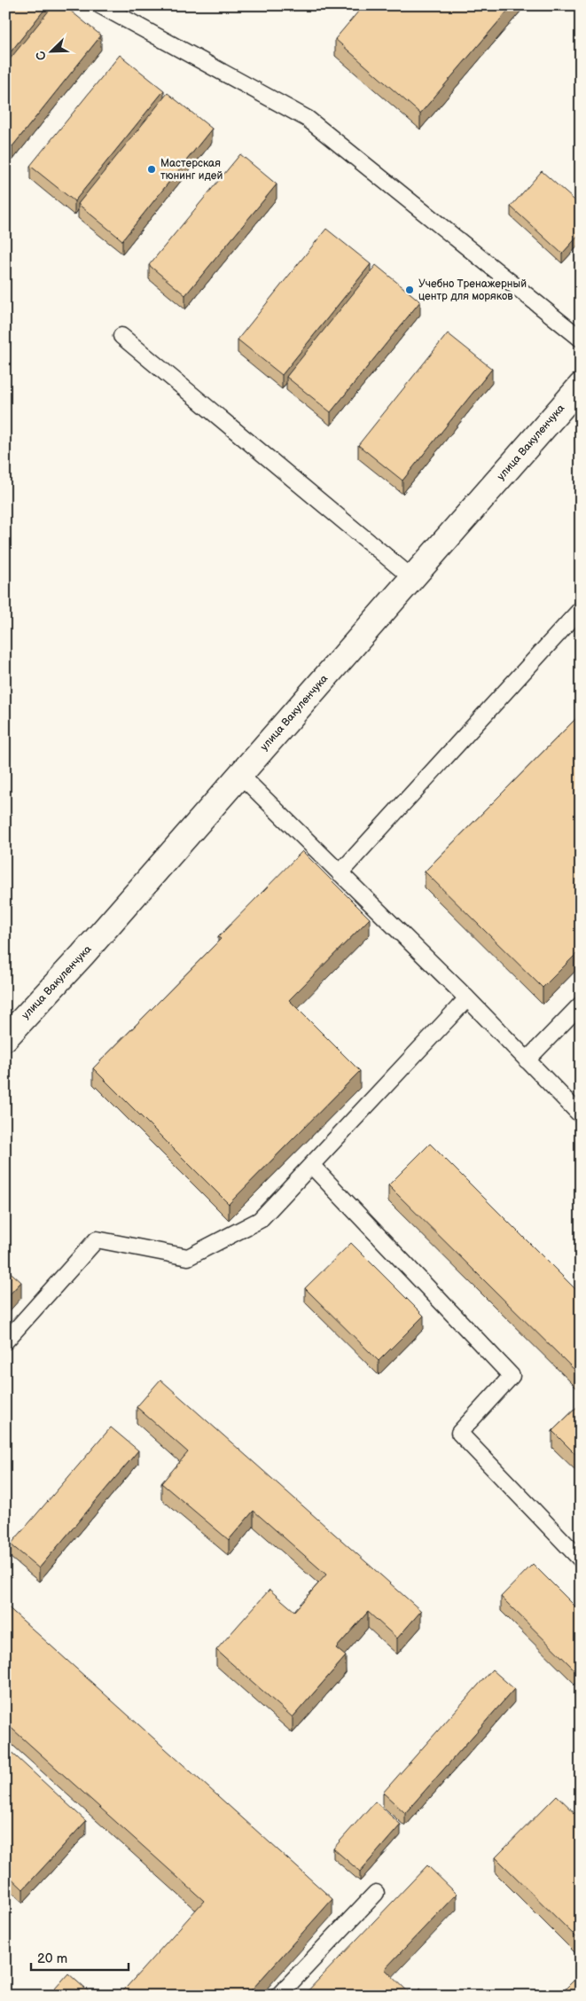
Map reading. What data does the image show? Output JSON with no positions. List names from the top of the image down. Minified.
{"streets":{"street":["улица Вакуленчука"]},"places":["Мастерская тюнинг идей","Учебно Тренажерный центр для моряков"],"scale_bar":"20 m","north":"bottom left"}
